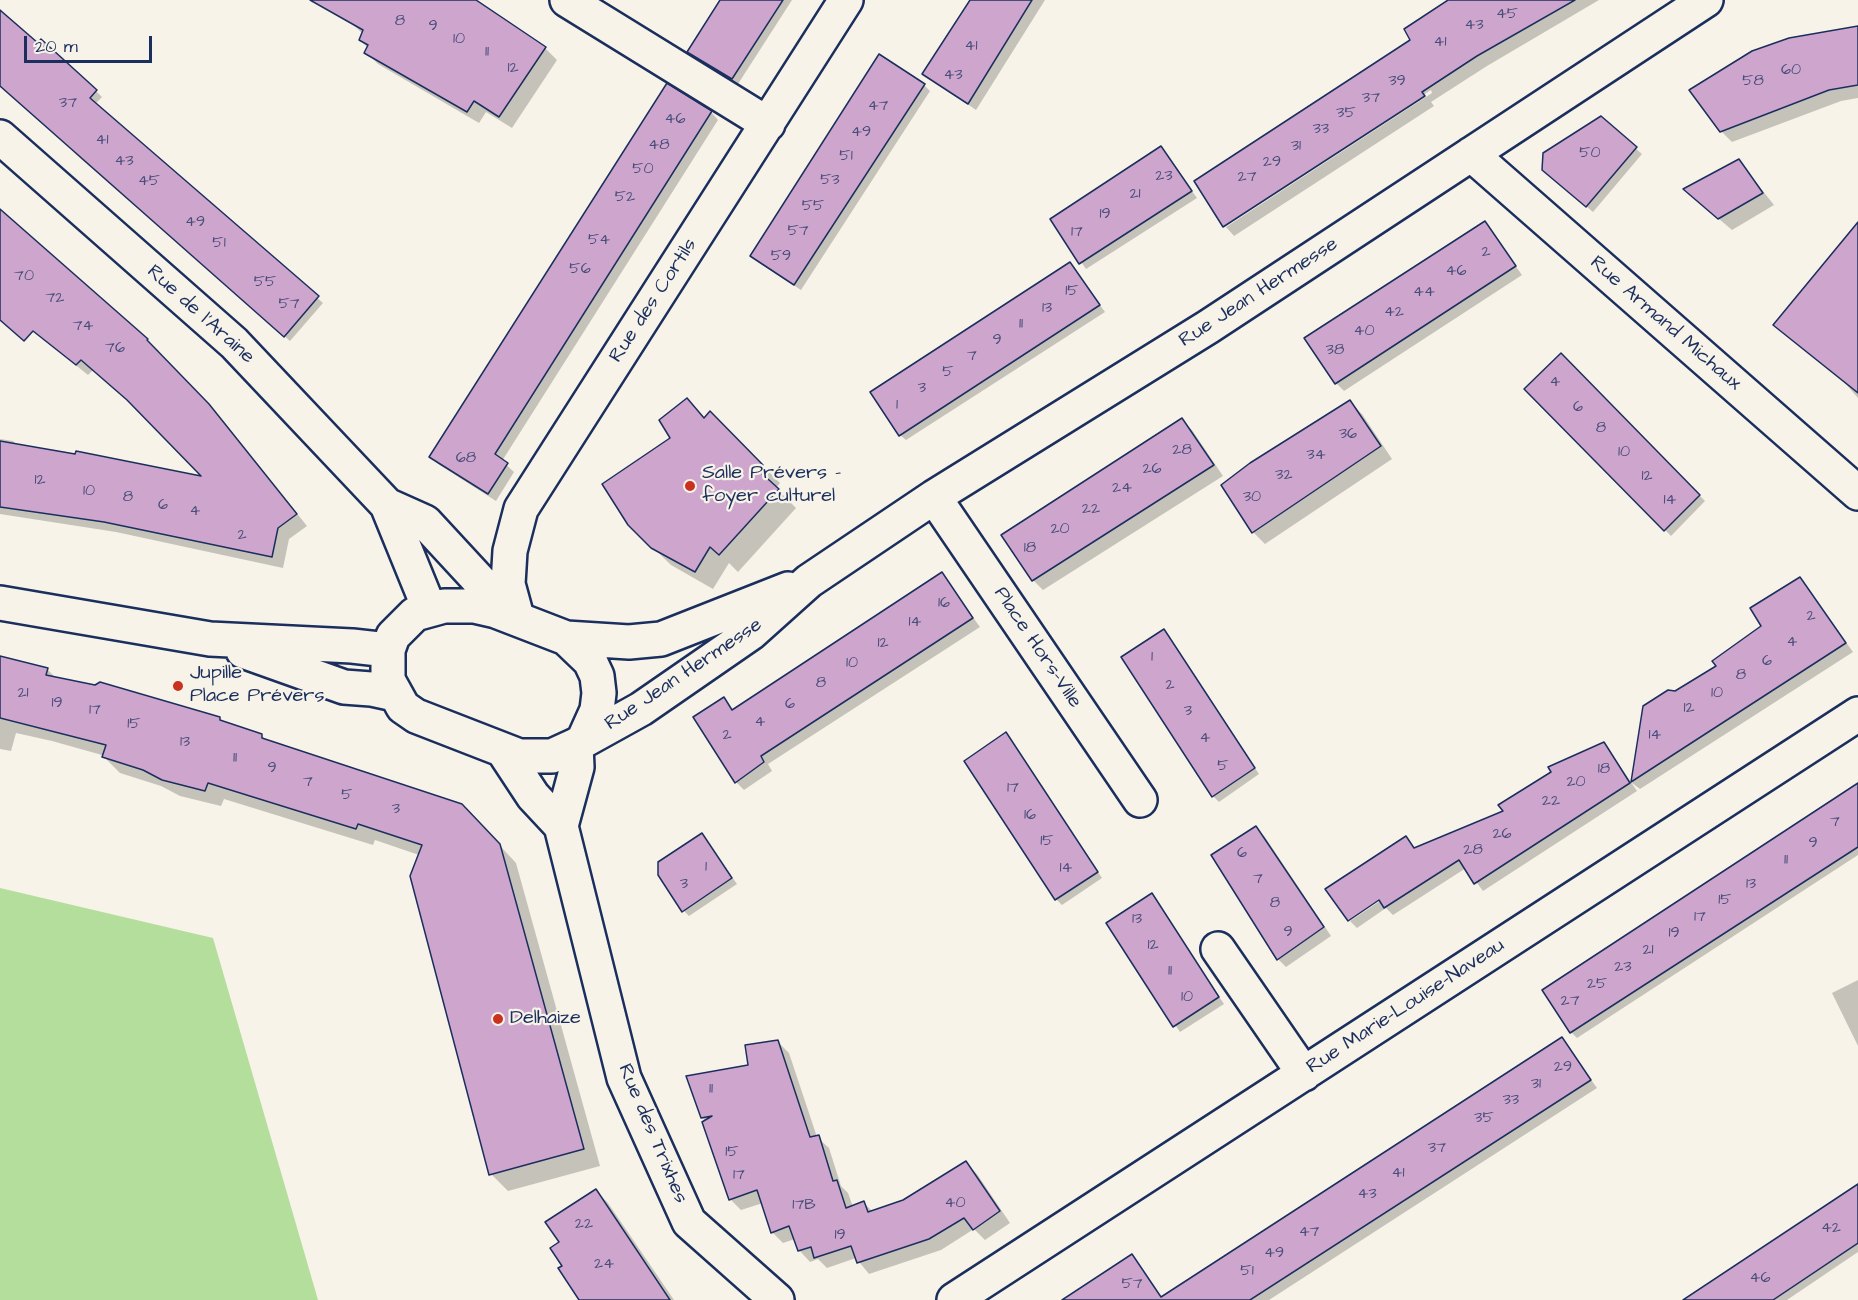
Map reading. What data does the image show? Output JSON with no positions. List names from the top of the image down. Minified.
{"streets":{"street":["Rue Jean Hermesse","Rue des Cortils","Rue de l'Araine","Rue Armand Michaux","Place Hors-Ville","Rue Marie-Louise-Naveau","Rue des Trixhes"]},"crossings":[["Rue Jean Hermesse","Rue des Cortils"],["Rue Jean Hermesse","Rue Armand Michaux"],["Rue Jean Hermesse","Place Hors-Ville"],["Rue Jean Hermesse","Rue des Trixhes"],["Rue des Cortils","Rue des Trixhes"]],"places":["Salle Prévers - foyer culturel","Jupille Place Prévers","Delhaize"],"house_numbers":["45","8","43","9","10","41","41","11","12","60","43","39","58","37","37","47","35","46","33","49","41","48","31","50","51","43","29","50","23","27","53","45","21","52","55","19","49","57","17","54","51","2","59","56","46","70","55","15","44","72","57","13","42","11","74","40","9","76","38","7","5","4","3","1","6","8","36","28","10","34","68","26","32","12","12","24","10","8","30","14","6","22","4","20","2","18","16","2","14","4","12","1","6","10","8","8","2","21","10","19","6","12","17","3","4","15","2","14","4","13","11","5","9","18","7","20","17","5","22","3","16","7","26","15","9","28","6","11","1","14","7","3","13","15","8","17","13","9","19","12","21","23","11","25","10","27","29","31","11","33","35","37","15","41","17","43","40","17B","22","42","47","19","49","24","51","46","57"],"scale_bar":"20 m"}
